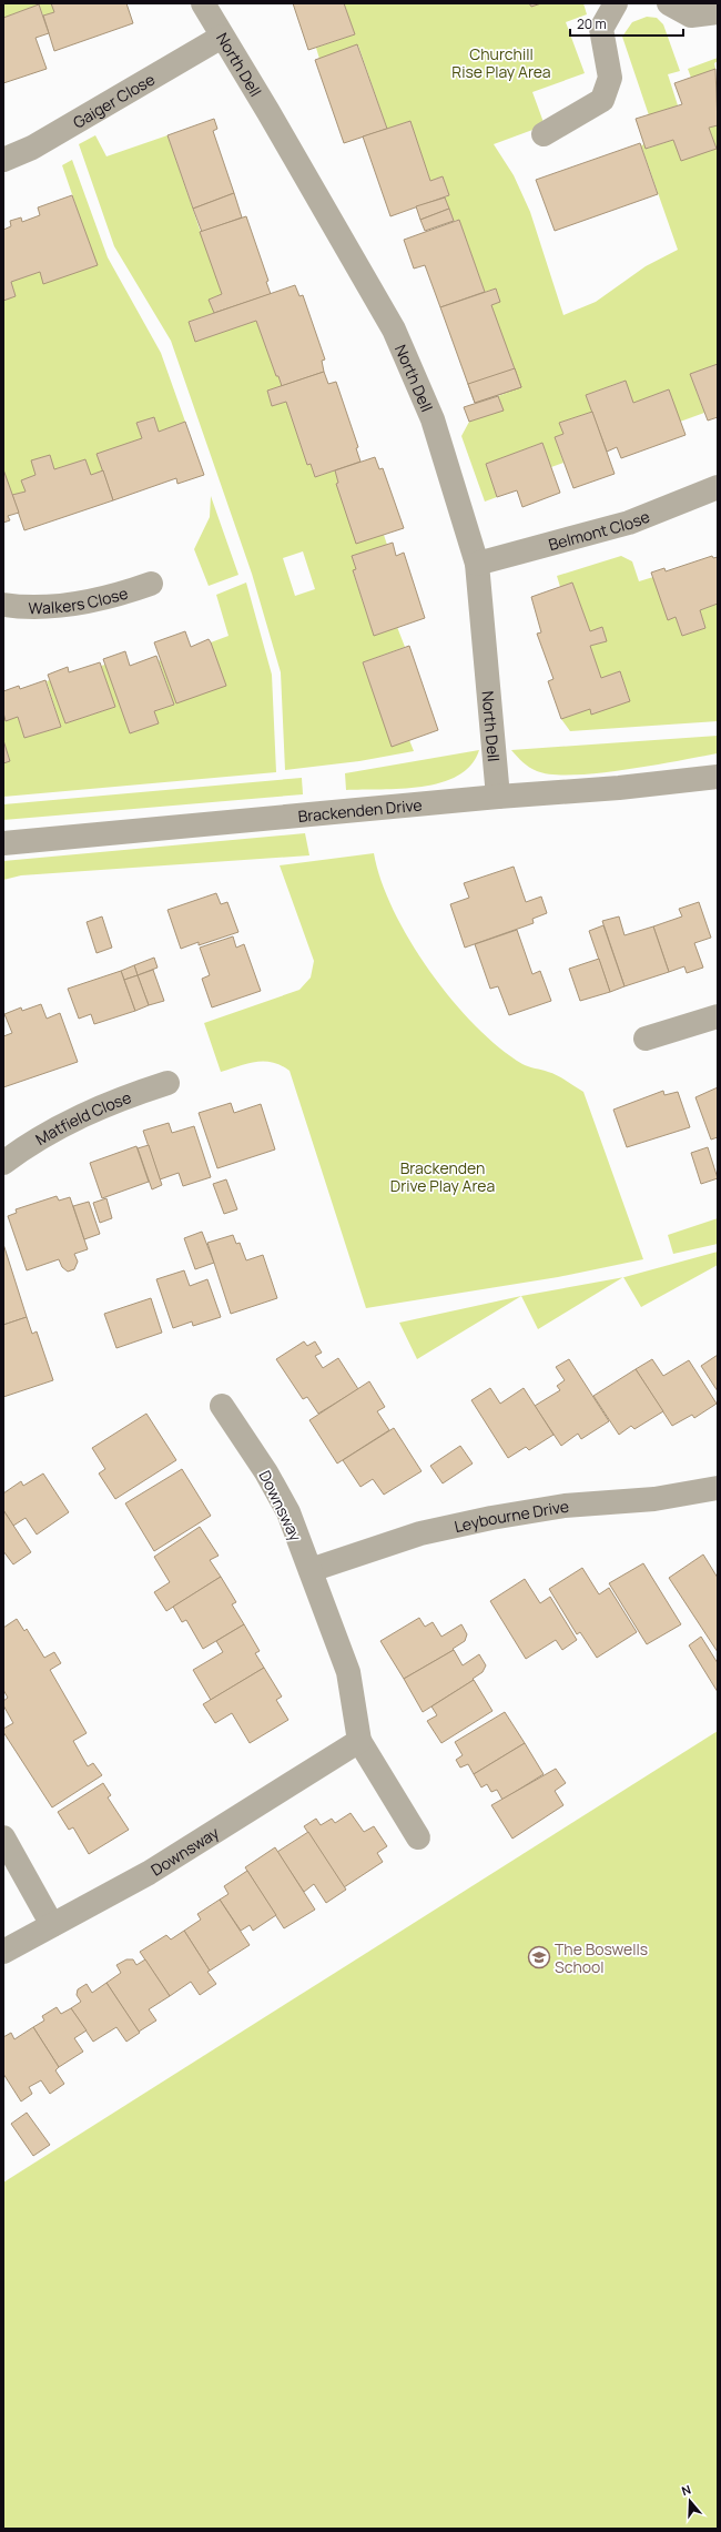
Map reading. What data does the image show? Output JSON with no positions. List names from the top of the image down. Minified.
{"streets":{"street":["North Dell","Gaiger Close","Belmont Close","Walkers Close","Brackenden Drive","Matfield Close","Downsway","Leybourne Drive"]},"crossings":[["North Dell","Gaiger Close"],["North Dell","Belmont Close"],["North Dell","Brackenden Drive"],["Downsway","Leybourne Drive"]],"parks":["Churchill Rise Play Area","Brackenden Drive Play Area"],"places":{"school or university":["The Boswells School"]},"scale_bar":"20 m","north":"top"}
